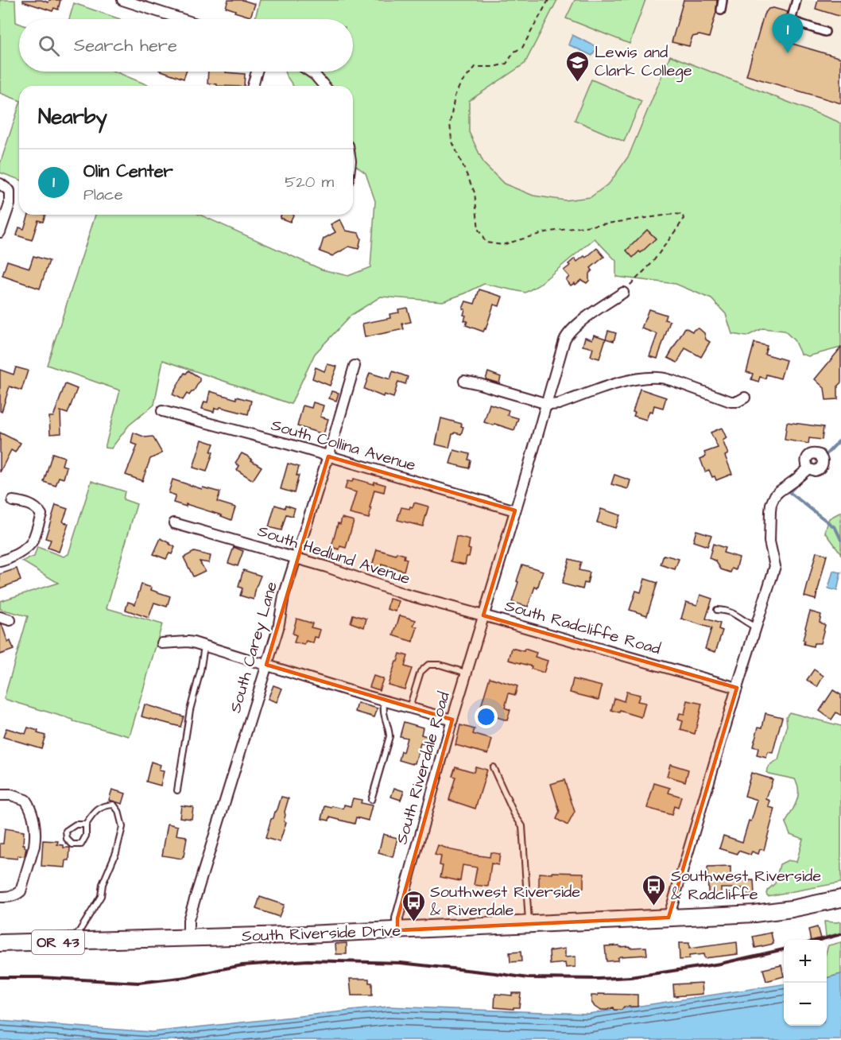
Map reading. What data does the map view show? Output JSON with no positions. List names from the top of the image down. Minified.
{"streets":{"main road":["South Riverside Drive","OR 43"],"street":["South Collina Avenue","South Hedlund Avenue","South Radcliffe Road","South Carey Lane","South Riverdale Road"]},"crossings":[["South Collina Avenue","South Radcliffe Road"],["South Collina Avenue","South Carey Lane"],["South Hedlund Avenue","South Radcliffe Road"],["South Hedlund Avenue","South Carey Lane"],["South Hedlund Avenue","South Riverdale Road"],["South Radcliffe Road","South Riverdale Road"],["South Carey Lane","South Riverside Drive"],["South Riverdale Road","South Riverside Drive"]],"places":{"school or university":["Lewis and Clark College"],"bus stop":["Southwest Riverside & Radcliffe","Southwest Riverside & Riverdale"]},"page":{"pins":"1","search":"Search here","heading":"Nearby","list":[{"mark":"1","name":"Olin Center","note":"Place","value":"520 m"}],"map_buttons":["+","−"]}}
